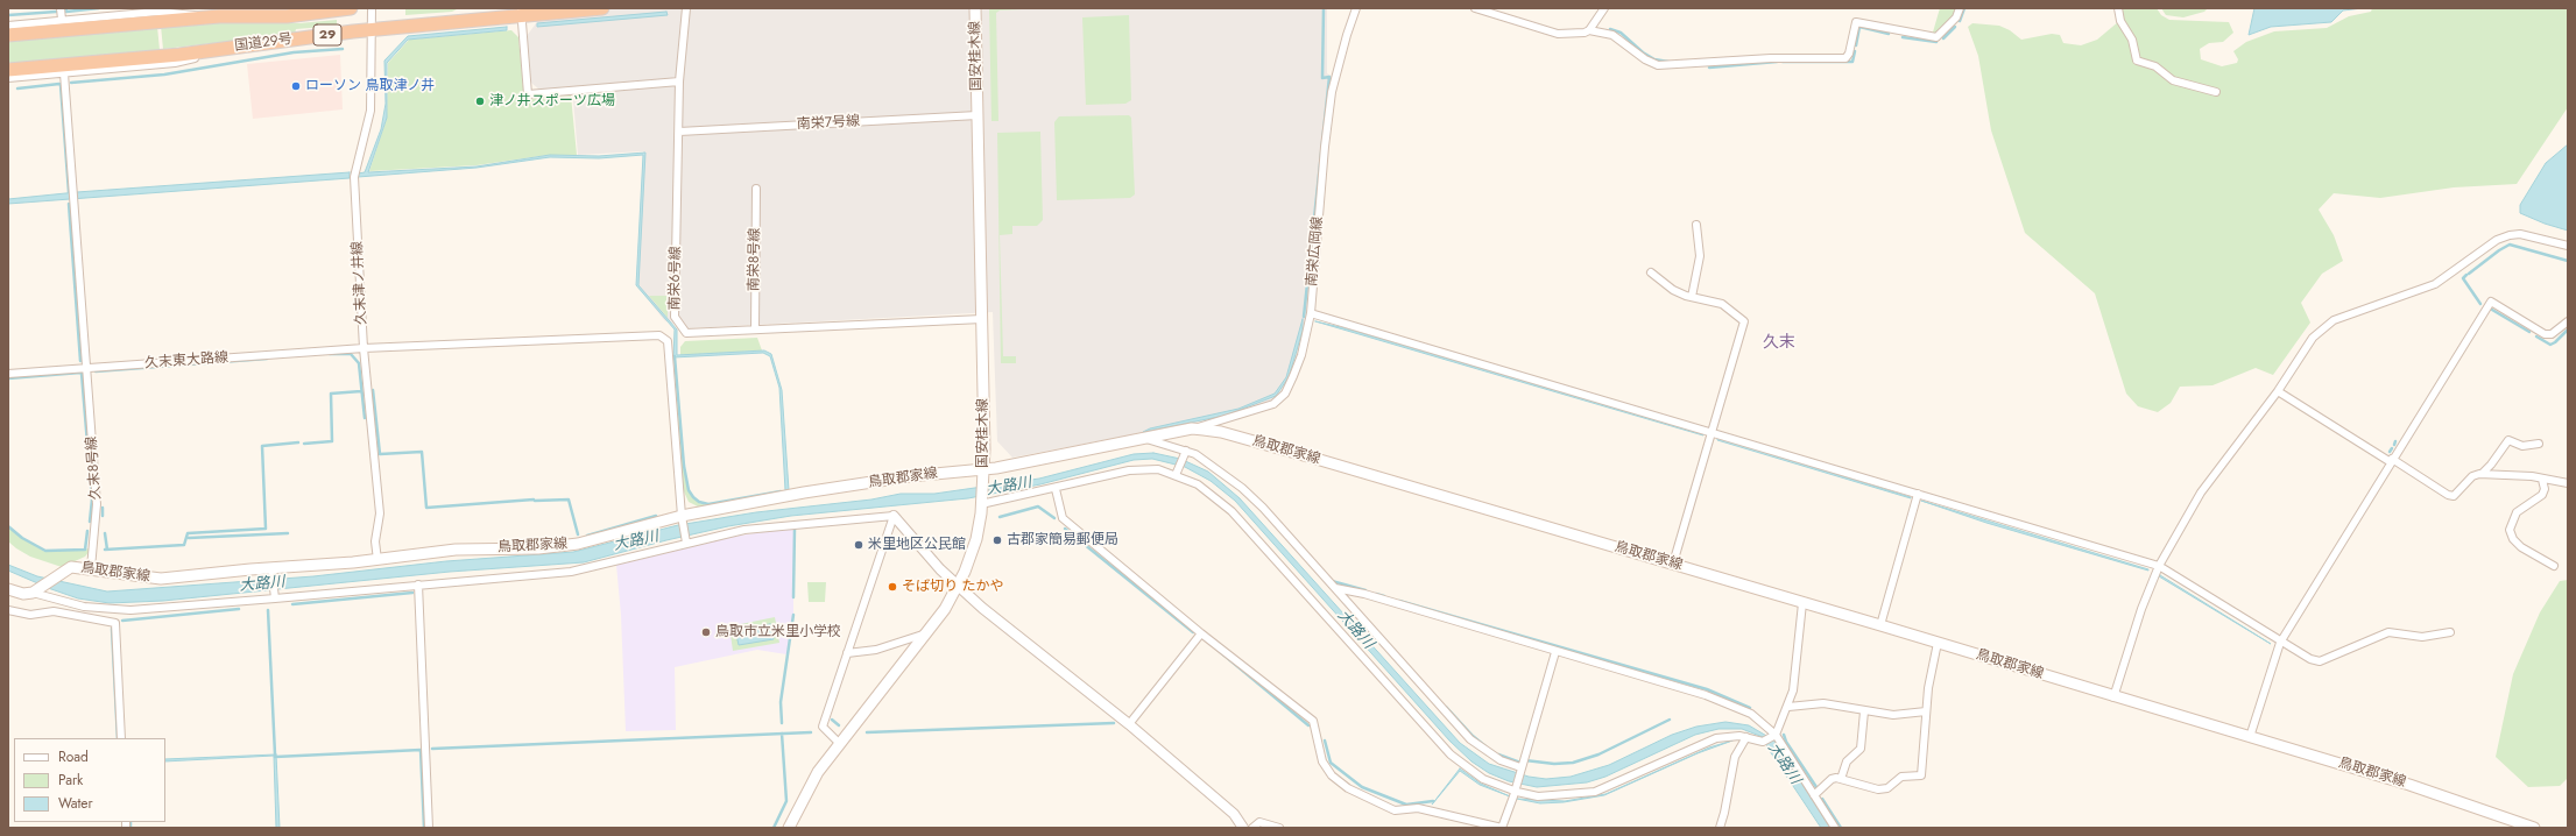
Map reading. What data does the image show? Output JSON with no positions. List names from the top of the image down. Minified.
{"streets":{"highway":["29","国道29号"],"main road":["国安桂木線","鳥取郡家線"],"street":["南栄7号線","南栄広岡線","南栄8号線","南栄6号線","久末津ノ井線","久末東大路線","久末8号線"]},"crossings":[["国道29号","久末津ノ井線"],["国道29号","久末8号線"],["国安桂木線","南栄7号線"],["国安桂木線","南栄6号線"],["国安桂木線","鳥取郡家線"],["南栄7号線","南栄6号線"],["南栄広岡線","鳥取郡家線"],["南栄8号線","南栄6号線"],["久末津ノ井線","久末東大路線"],["久末津ノ井線","鳥取郡家線"],["久末東大路線","鳥取郡家線"],["久末東大路線","久末8号線"],["鳥取郡家線","久末8号線"]],"districts":["久末"],"water":["大路川"],"places":["ローソン 鳥取津ノ井","津ノ井スポーツ広場","古郡家簡易郵便局","米里地区公民館","そば切り たかや","鳥取市立米里小学校"],"legend":["Road","Park","Water"]}
